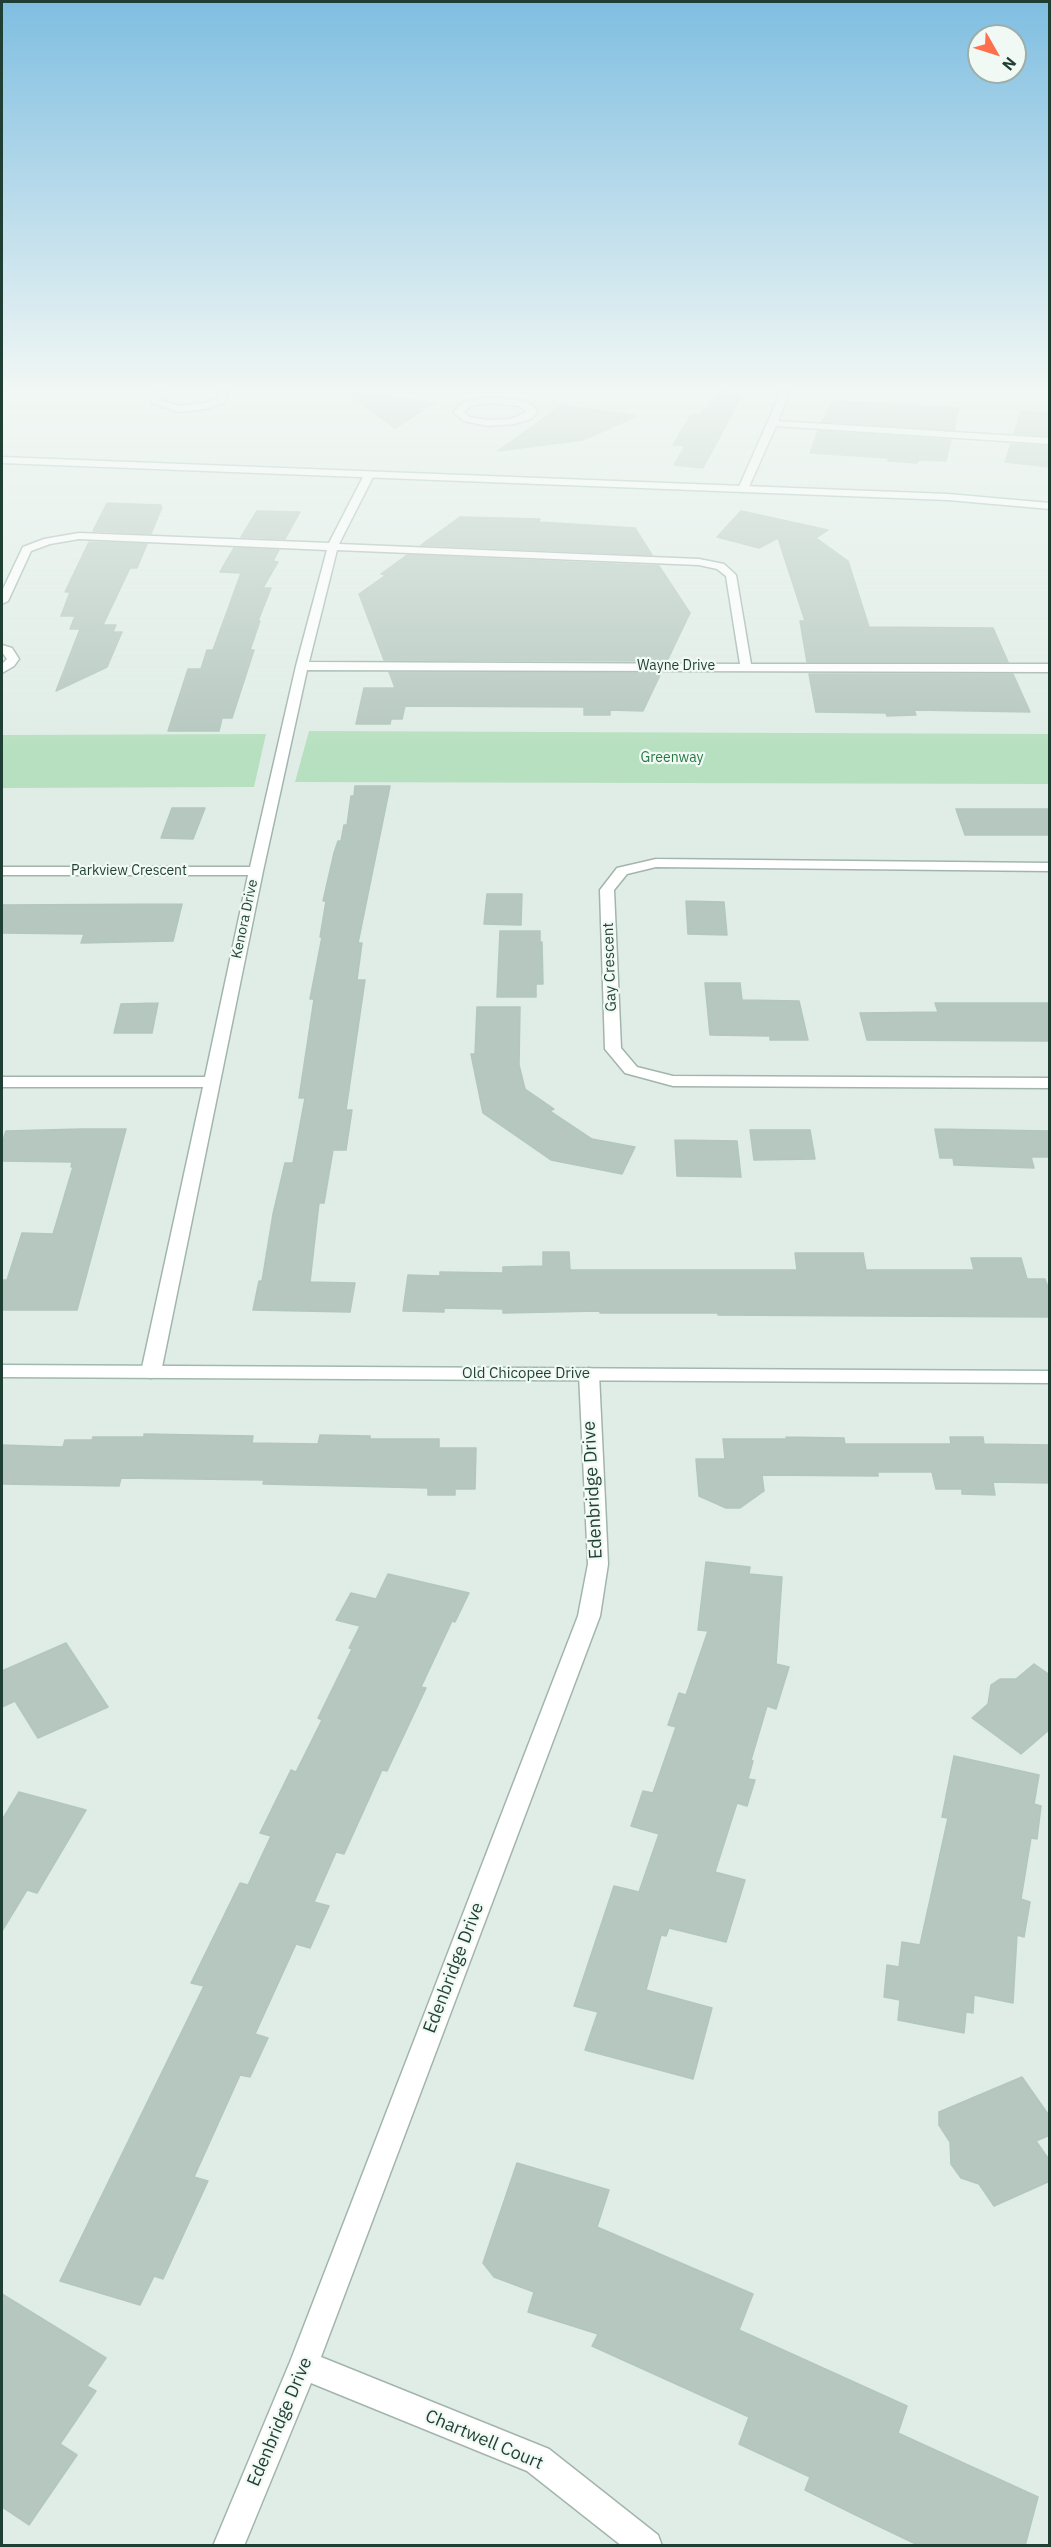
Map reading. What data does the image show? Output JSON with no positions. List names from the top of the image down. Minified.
{"streets":{"street":["Wayne Drive","Parkview Crescent","Kenora Drive","Gay Crescent","Old Chicopee Drive","Edenbridge Drive","Chartwell Court"]},"crossings":[["Wayne Drive","Kenora Drive"],["Parkview Crescent","Kenora Drive"],["Kenora Drive","Old Chicopee Drive"],["Old Chicopee Drive","Edenbridge Drive"],["Edenbridge Drive","Chartwell Court"]],"parks":["Greenway"],"north":"bottom right"}
